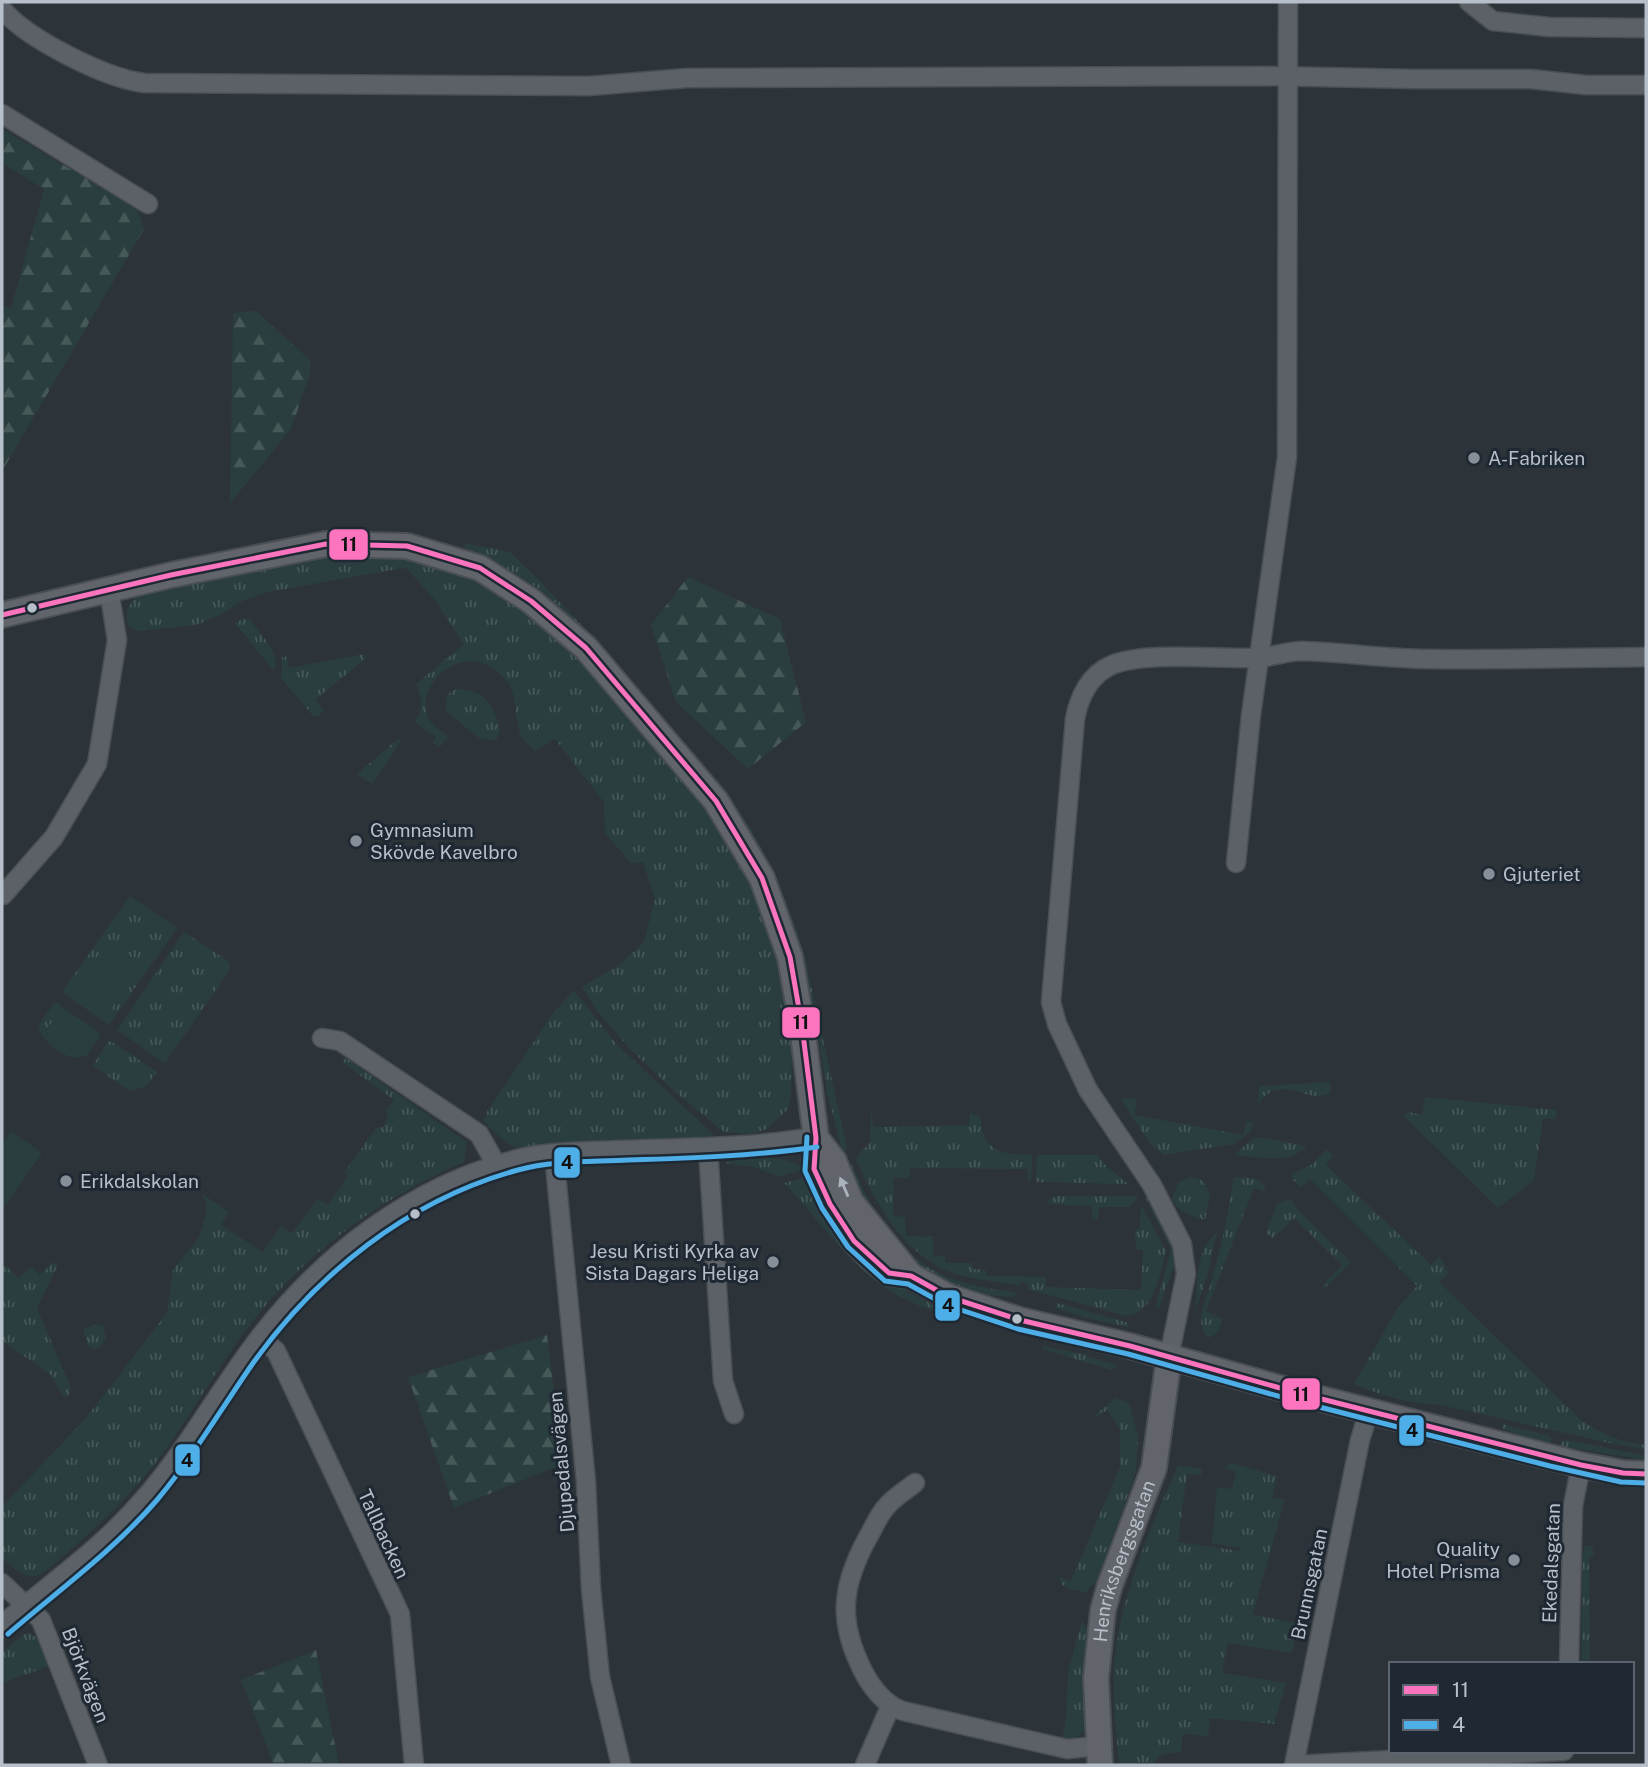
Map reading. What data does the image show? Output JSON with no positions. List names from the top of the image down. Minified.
{"streets":{"main road":["Henriksbergsgatan"],"street":["Djupedalsvägen","Tallbacken","Ekedalsgatan","Brunnsgatan","Björkvägen"]},"places":["A-Fabriken","Gymnasium Skövde Kavelbro","Gjuteriet","Erikdalskolan","Jesu Kristi Kyrka av Sista Dagars Heliga","Quality Hotel Prisma"],"lines":["transit line 11","transit line 4"],"legend":["11","4"]}
